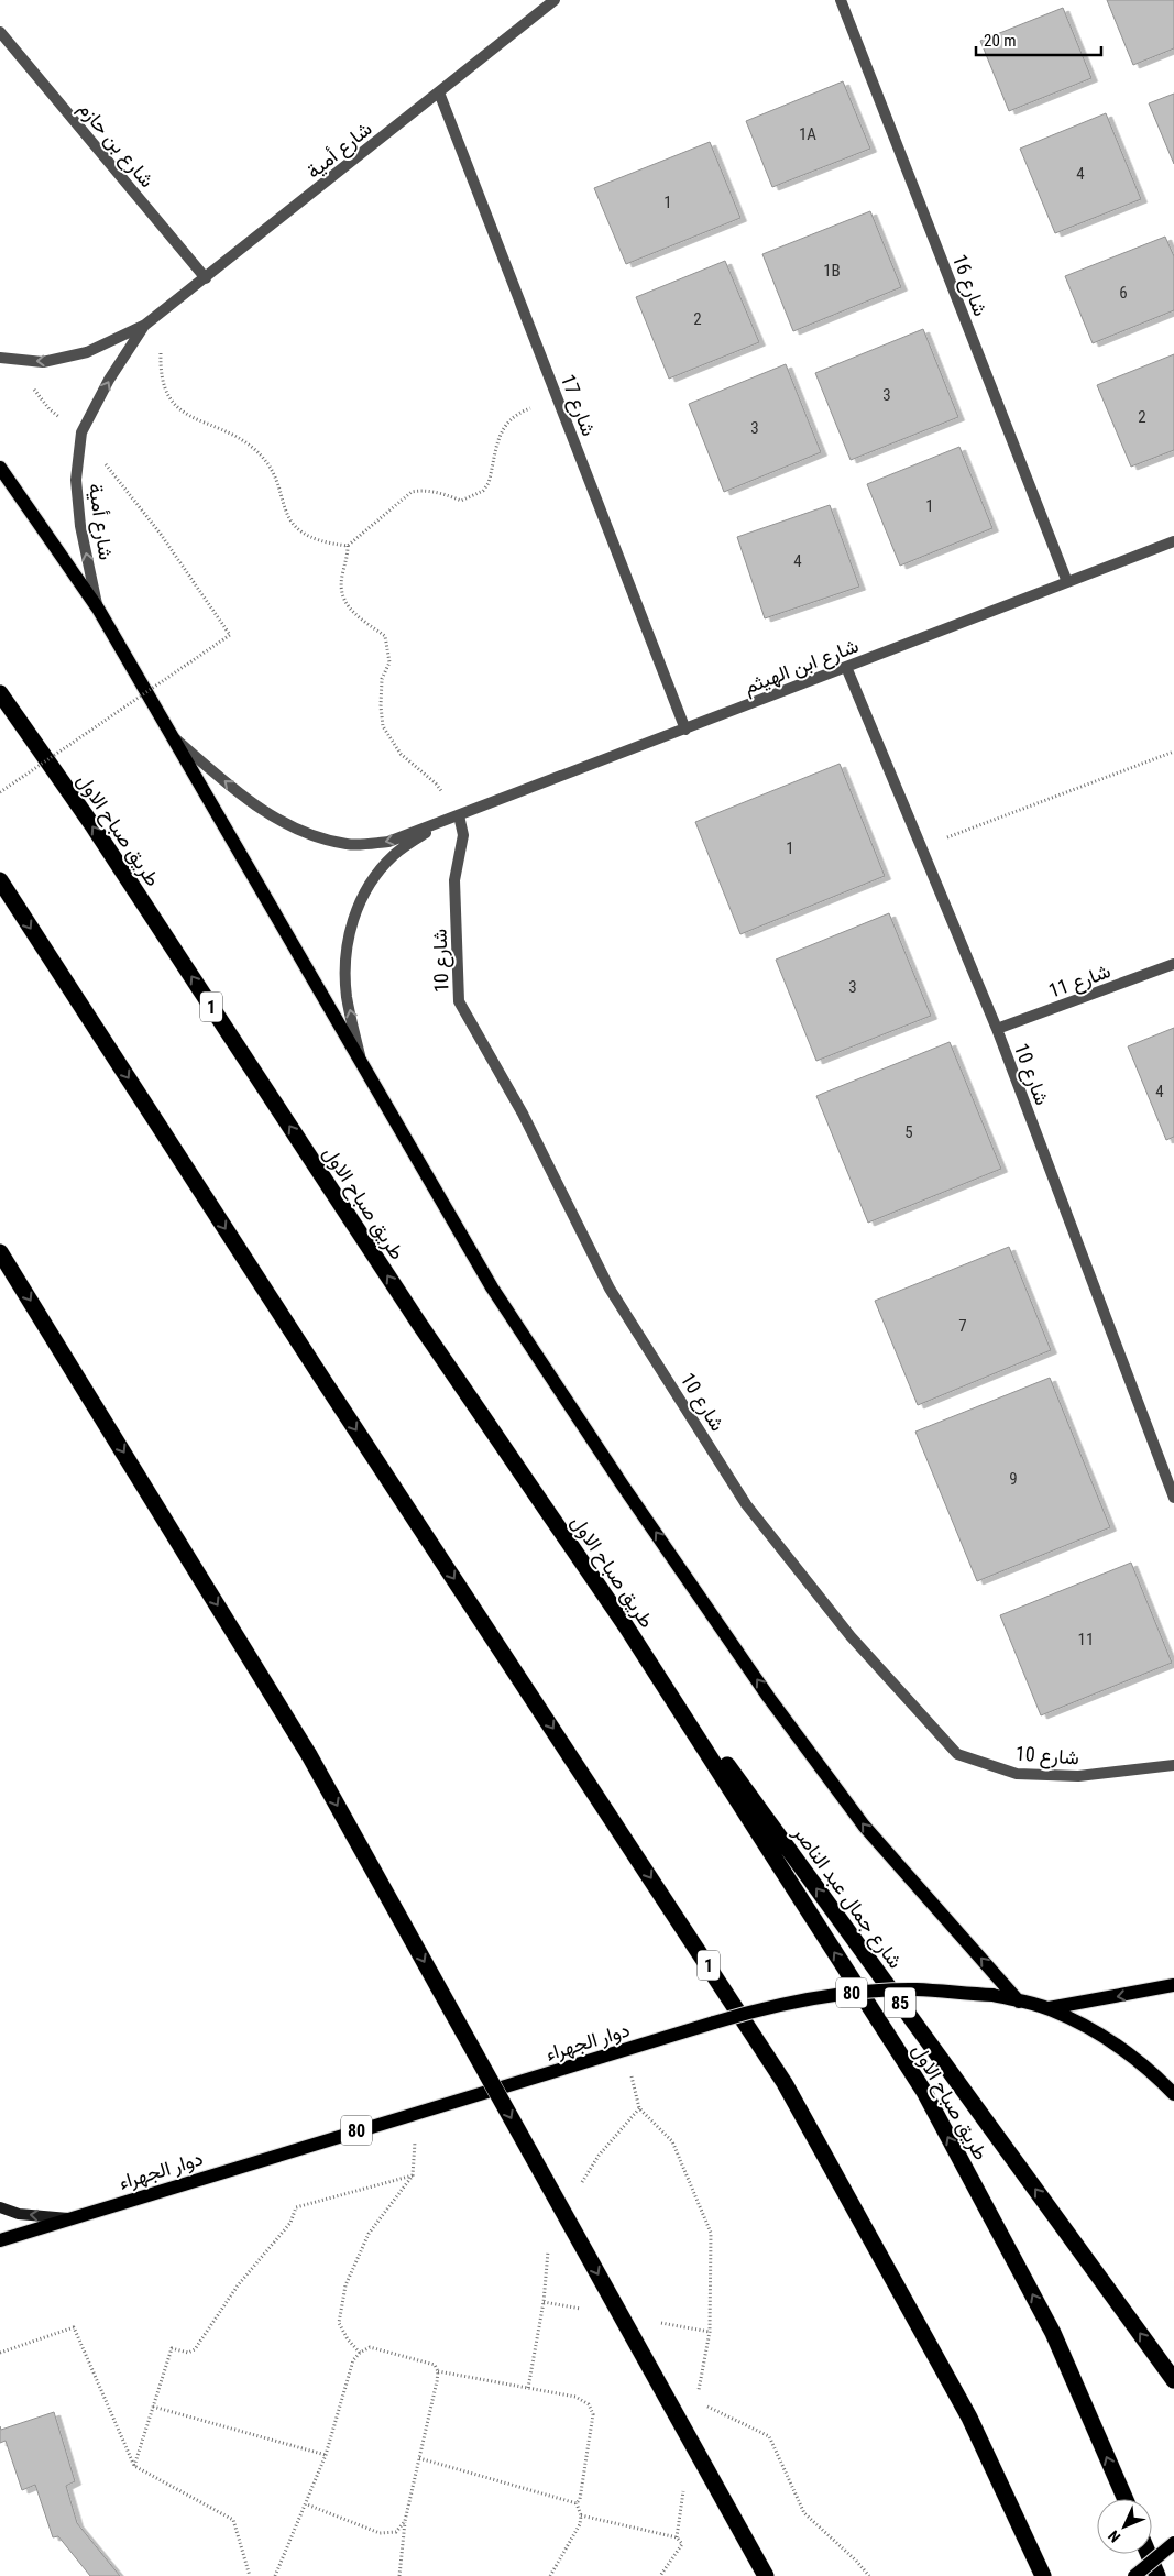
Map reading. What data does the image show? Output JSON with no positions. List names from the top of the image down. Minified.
{"streets":{"highway":["طريق صباح الاول","1","شارع جمال عبد الناصر","85"],"main road":["80","دوار الجهراء"],"street":["شارع بن حازم","شارع أمية","شارع 16","شارع 17","شارع ابن الهيثم","شارع 10","شارع 11"]},"crossings":[["شارع بن حازم","شارع أمية"],["شارع أمية","شارع 17"],["شارع 16","شارع ابن الهيثم"],["شارع 17","شارع ابن الهيثم"],["شارع ابن الهيثم","شارع 10"],["طريق صباح الاول","شارع جمال عبد الناصر"],["شارع 10","شارع 11"],["80","دوار الجهراء"]],"house_numbers":["1A","4","1","1B","6","2","3","2","3","1","4","1","3","4","5","7","9","11"],"scale_bar":"20 m","north":"bottom left"}
